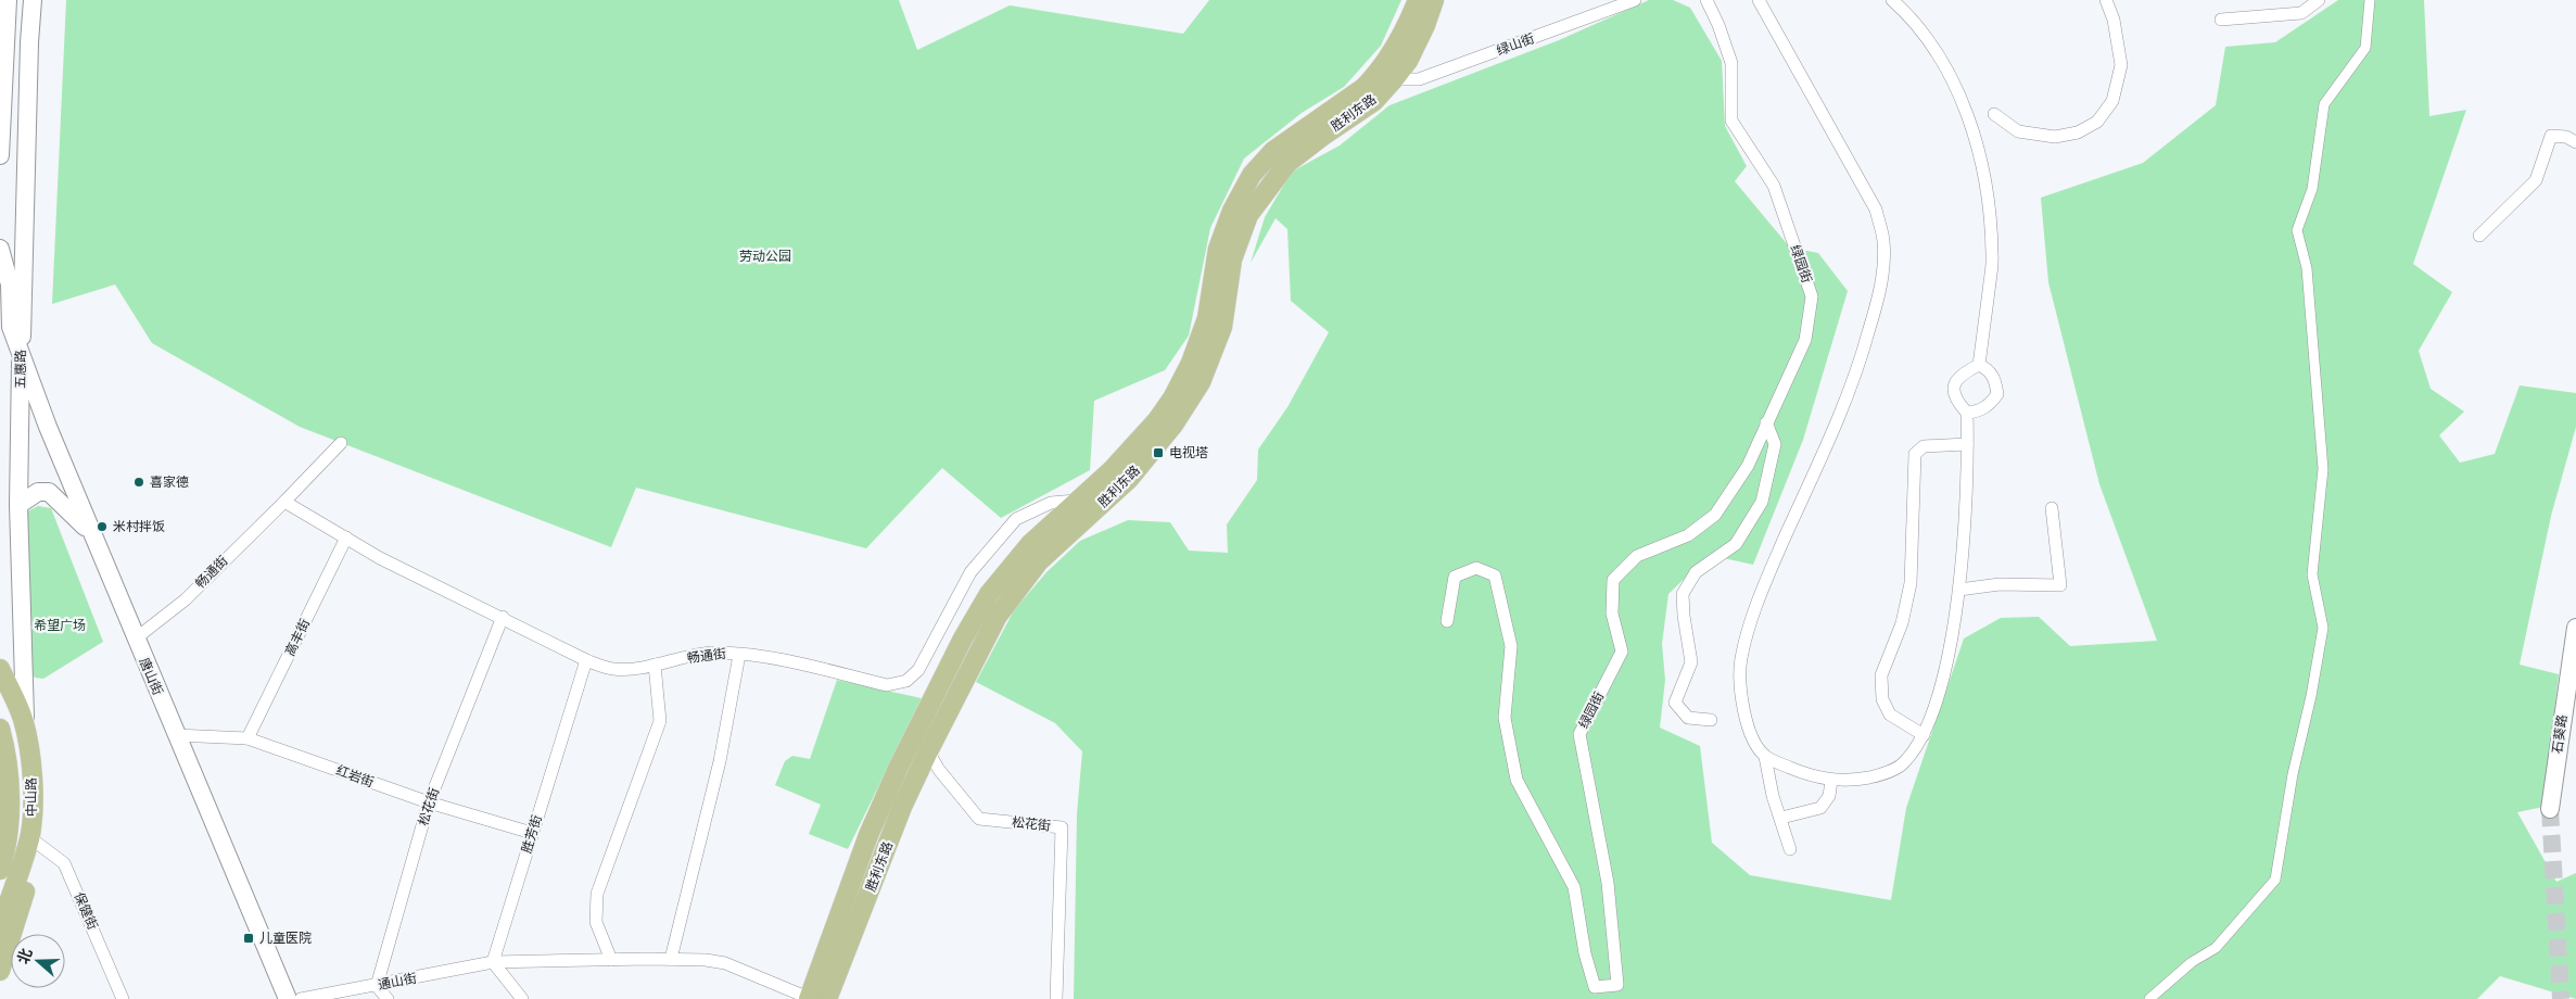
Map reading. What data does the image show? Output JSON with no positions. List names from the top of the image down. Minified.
{"streets":{"main road":["胜利东路","五惠路","唐山街","石葵路","中山路"],"street":["绿山街","绿园街","畅通街","高丰街","红岩街","松花街","胜芳街","保健街","通山街"]},"crossings":[["绿山街","胜利东路"],["胜利东路","松花街"],["胜利东路","通山街"],["五惠路","唐山街"],["五惠路","中山路"],["畅通街","高丰街"],["畅通街","唐山街"],["畅通街","松花街"],["畅通街","胜芳街"],["高丰街","红岩街"],["唐山街","红岩街"],["红岩街","松花街"],["红岩街","胜芳街"],["中山路","保健街"],["松花街","通山街"],["胜芳街","通山街"]],"parks":["劳动公园","希望广场"],"places":{"transit":["电视塔","儿童医院"],"other":["喜家德","米村拌饭"]},"north":"left"}
